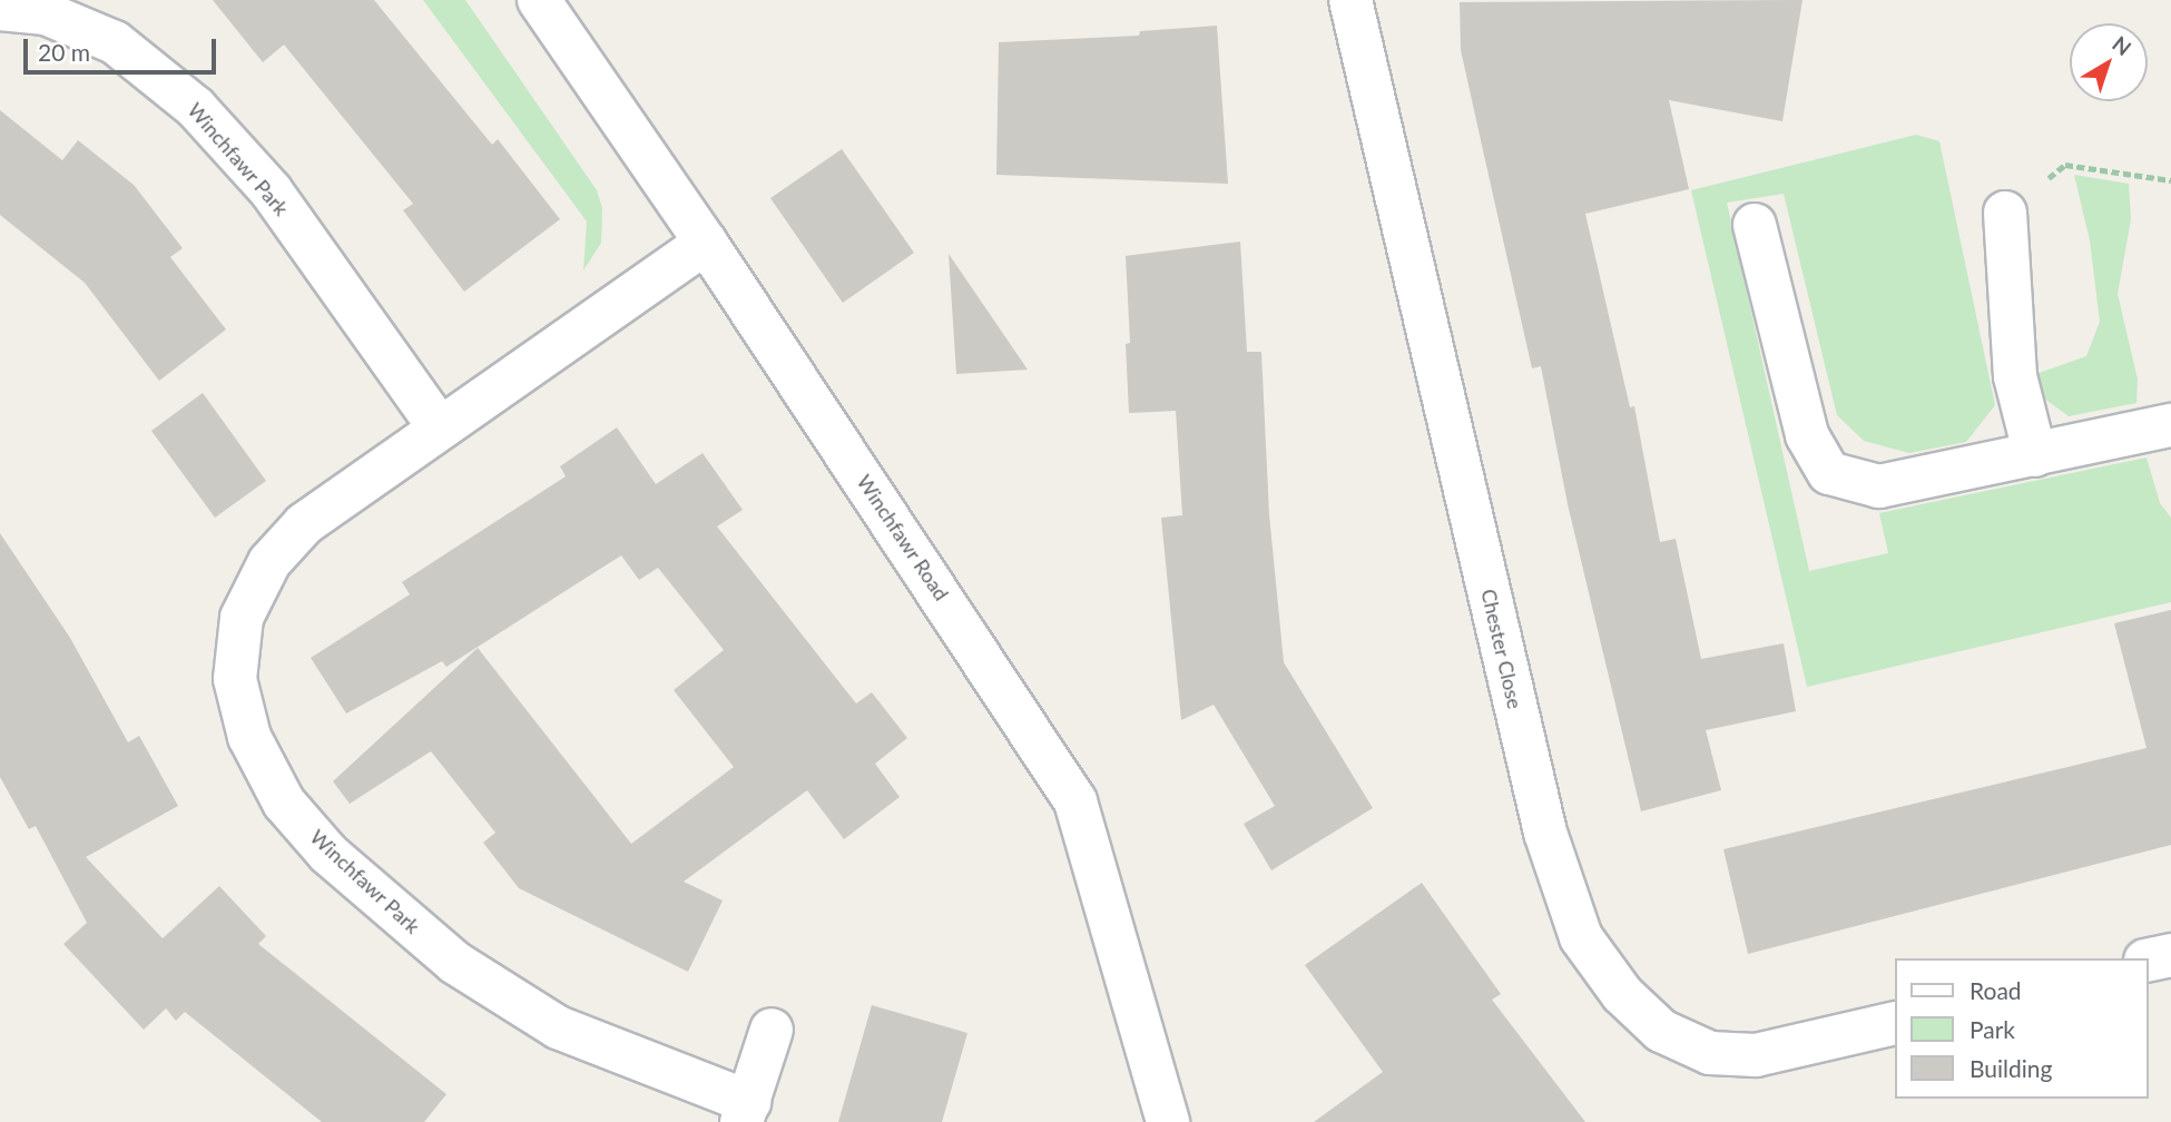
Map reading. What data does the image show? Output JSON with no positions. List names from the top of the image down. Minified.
{"streets":{"street":["Winchfawr Park","Winchfawr Road","Chester Close"]},"crossings":[["Winchfawr Park","Winchfawr Road"]],"legend":["Road","Park","Building"],"scale_bar":"20 m","north":"top right"}
